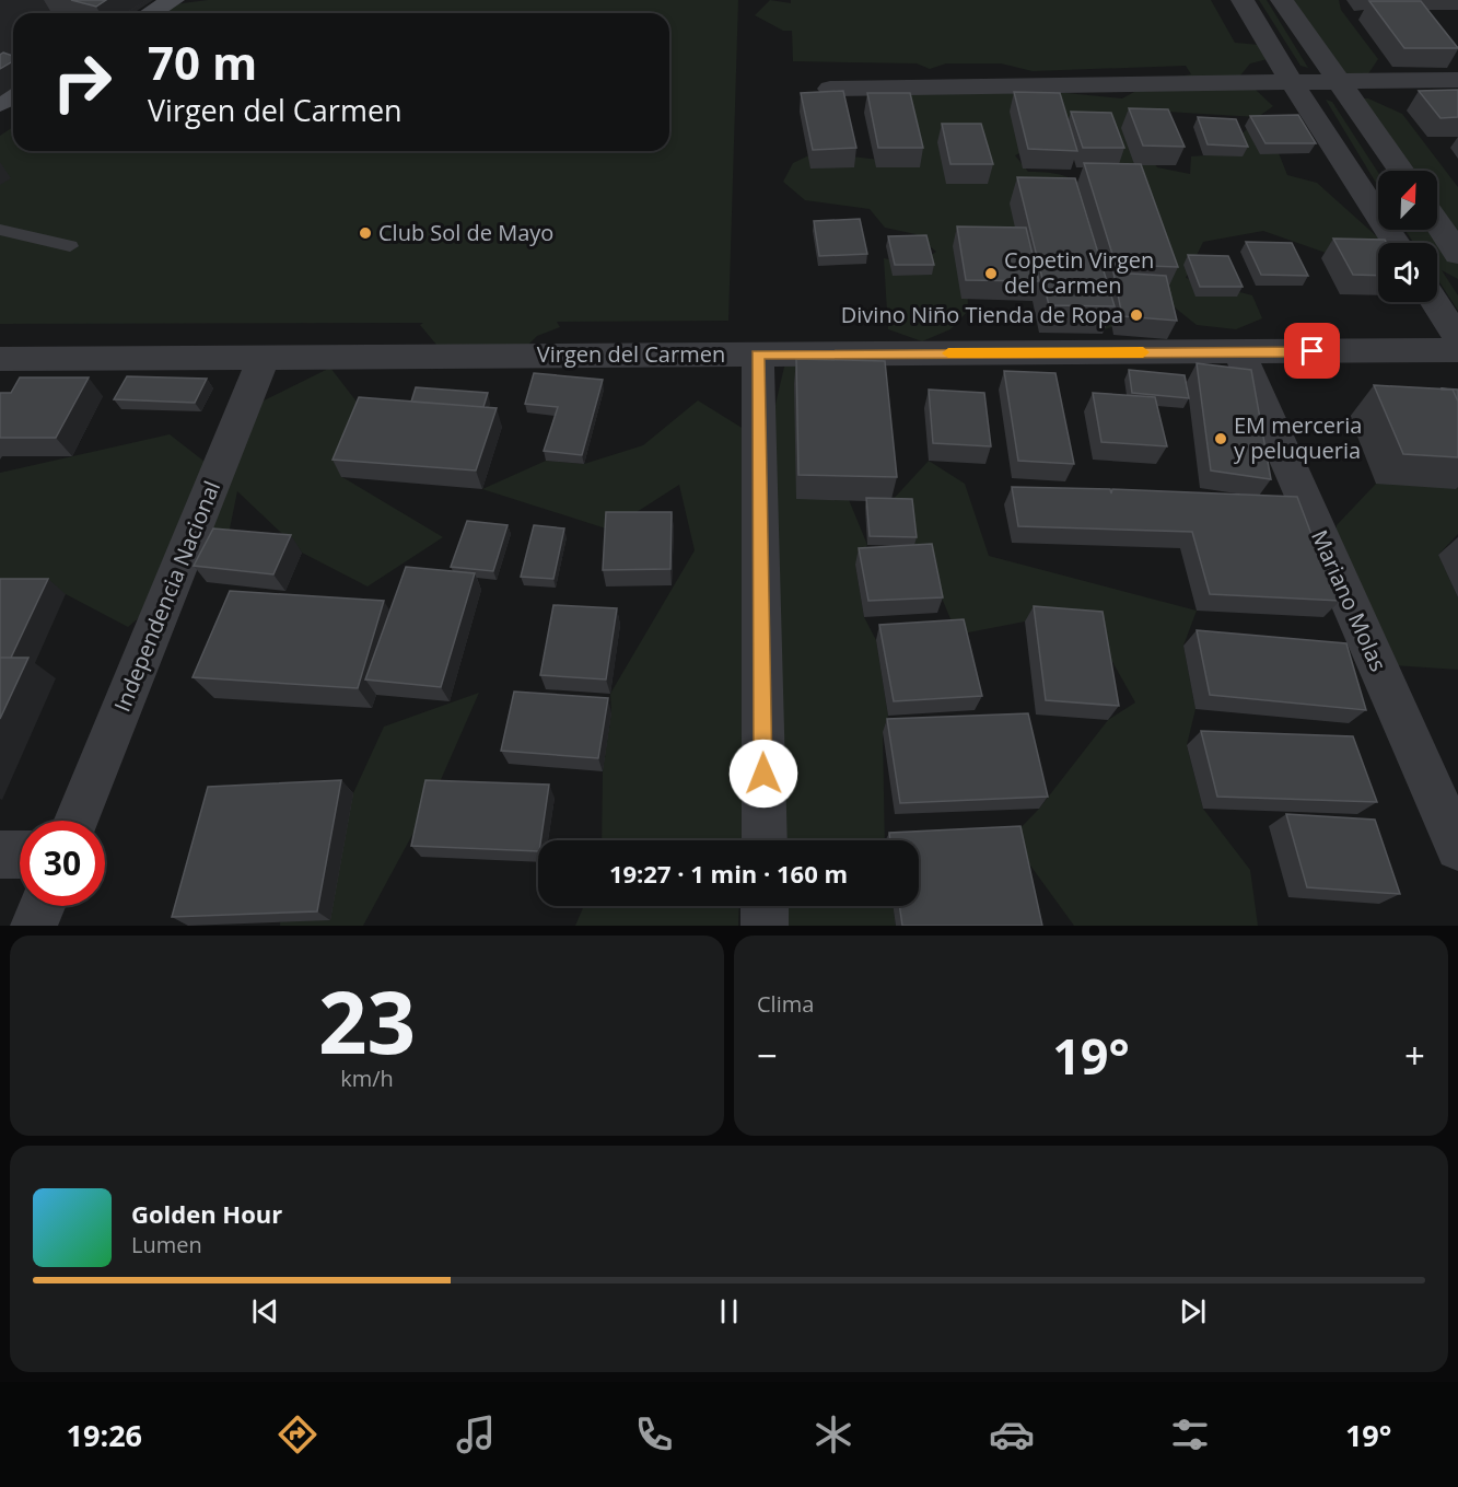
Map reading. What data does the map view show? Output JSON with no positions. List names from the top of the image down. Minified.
{"streets":{"street":["Virgen del Carmen","Independencia Nacional","Mariano Molas"]},"crossings":[["Virgen del Carmen","Independencia Nacional"],["Virgen del Carmen","Mariano Molas"]],"places":["Club Sol de Mayo","Copetin Virgen del Carmen","Divino Niño Tienda de Ropa","EM merceria y peluqueria"],"north":"top right","page":{"turn":["70 m","Virgen del Carmen"],"limit":"30","trip":"19:27 · 1 min · 160 m","tile":[["23","km/h"],"Clima"],"heat":["−","19°","+"],"song":["Golden Hour","Lumen"],"tabs":["19:26","19°"]}}
